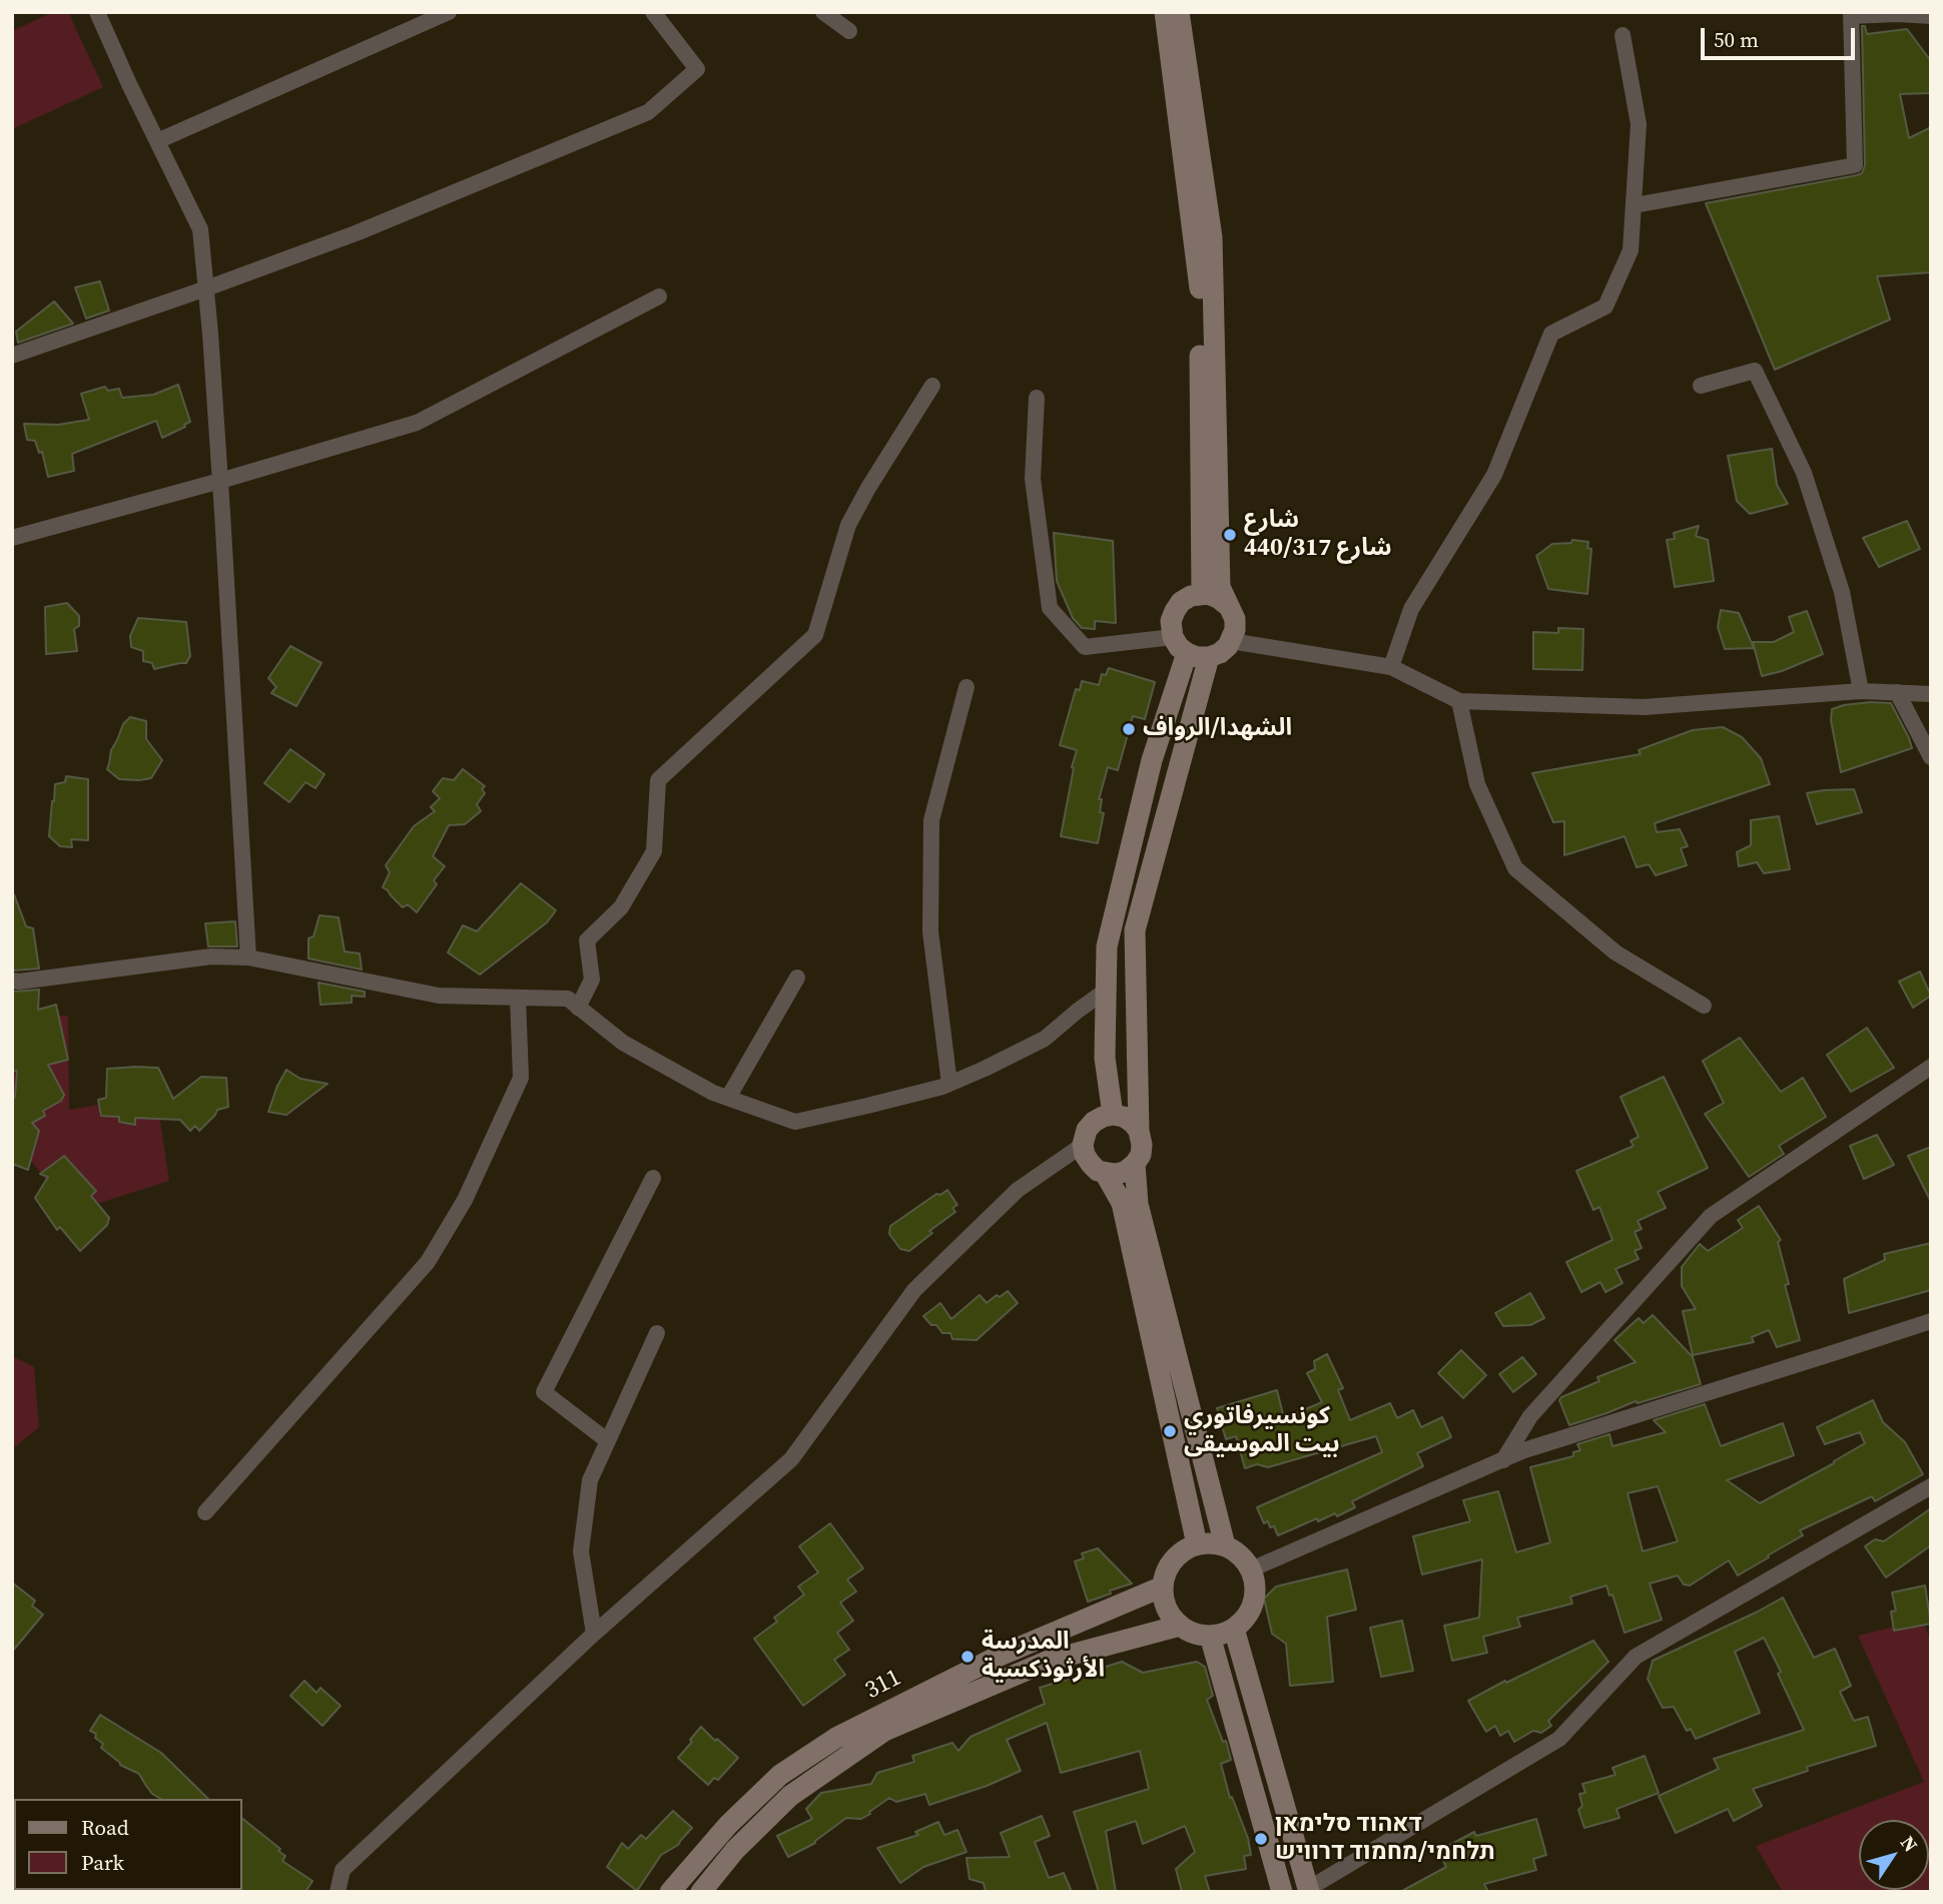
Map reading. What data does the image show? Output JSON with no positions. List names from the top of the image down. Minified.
{"streets":{"street":["311"]},"places":["شارع 440/شارع 317","الشهدا/الرواف","كونسيرفاتوري بيت الموسيقى","المدرسة الأرثوذكسية","דאהוד סלימאן תלחמי/מחמוד דרוויש"],"legend":["Road","Park"],"scale_bar":"50 m","north":"top right"}
